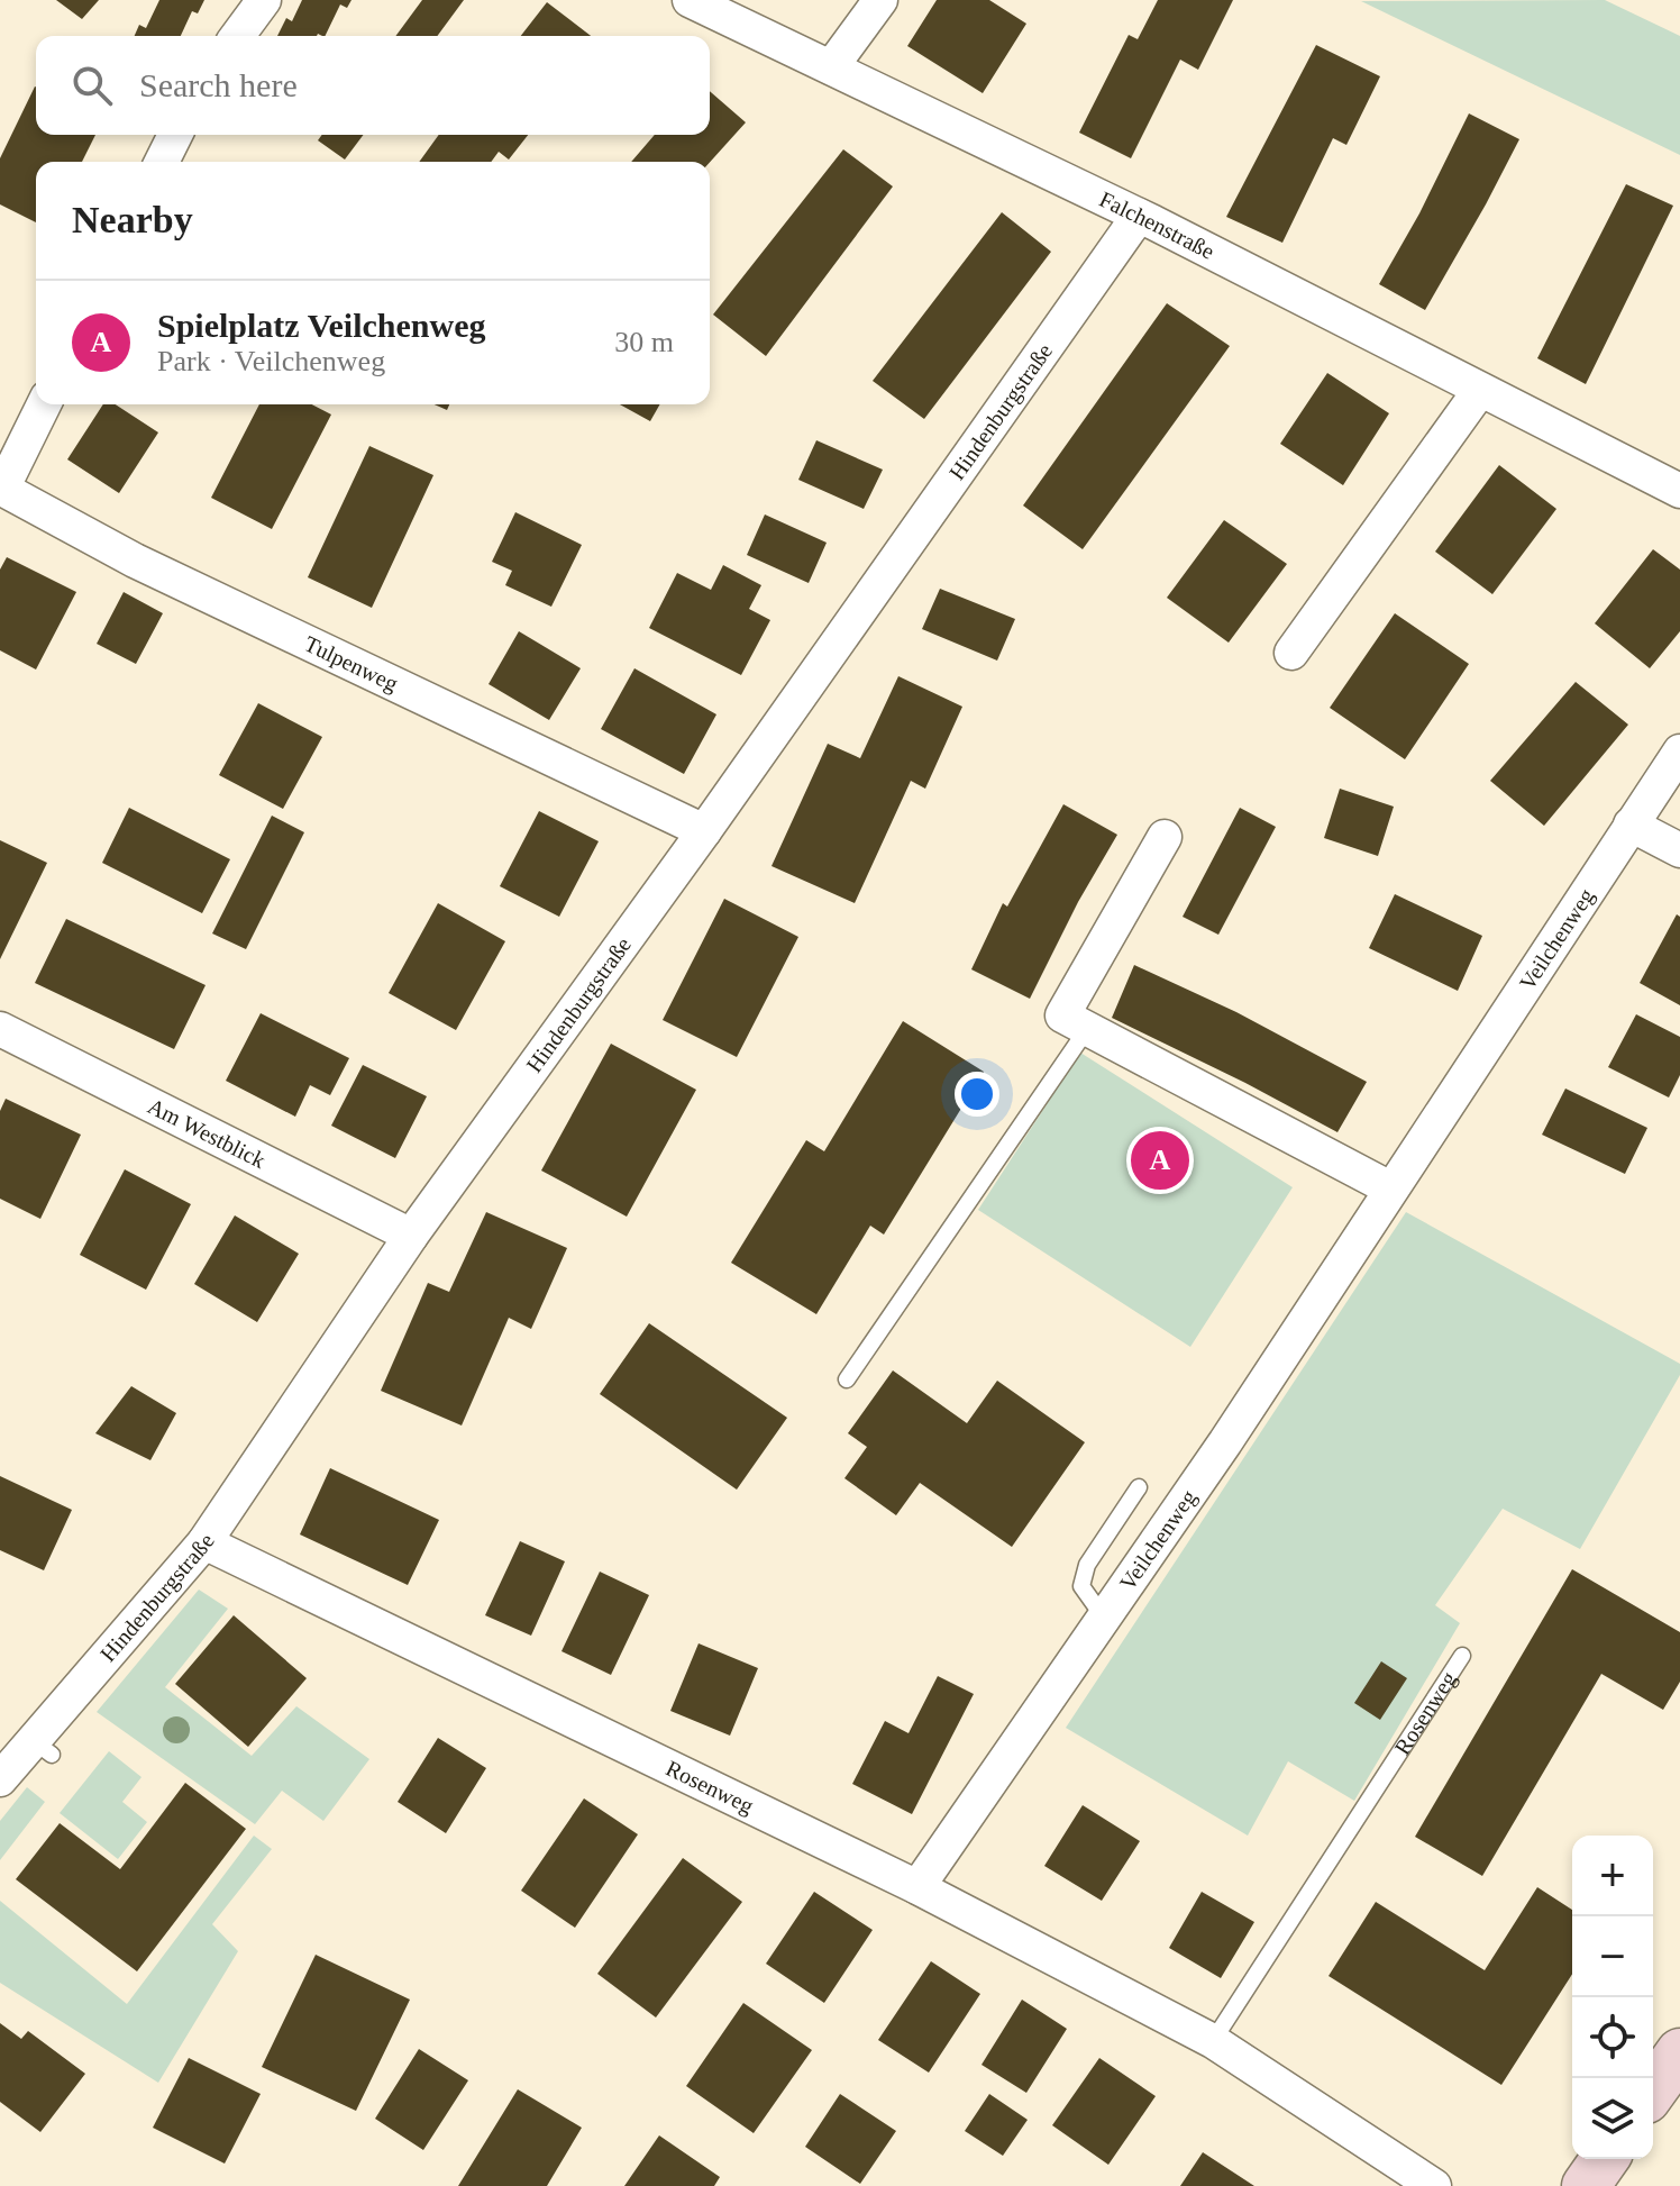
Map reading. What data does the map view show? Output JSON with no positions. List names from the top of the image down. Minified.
{"streets":{"street":["Falchenstraße","Hindenburgstraße","Tulpenweg","Veilchenweg","Am Westblick","Rosenweg"]},"crossings":[["Falchenstraße","Hindenburgstraße"],["Hindenburgstraße","Tulpenweg"],["Hindenburgstraße","Am Westblick"],["Hindenburgstraße","Rosenweg"],["Veilchenweg","Rosenweg"]],"page":{"search":"Search here","heading":"Nearby","list":[{"mark":"A","name":"Spielplatz Veilchenweg","note":"Park · Veilchenweg","value":"30 m"}],"pins":"A","map_buttons":["+","−"]}}
